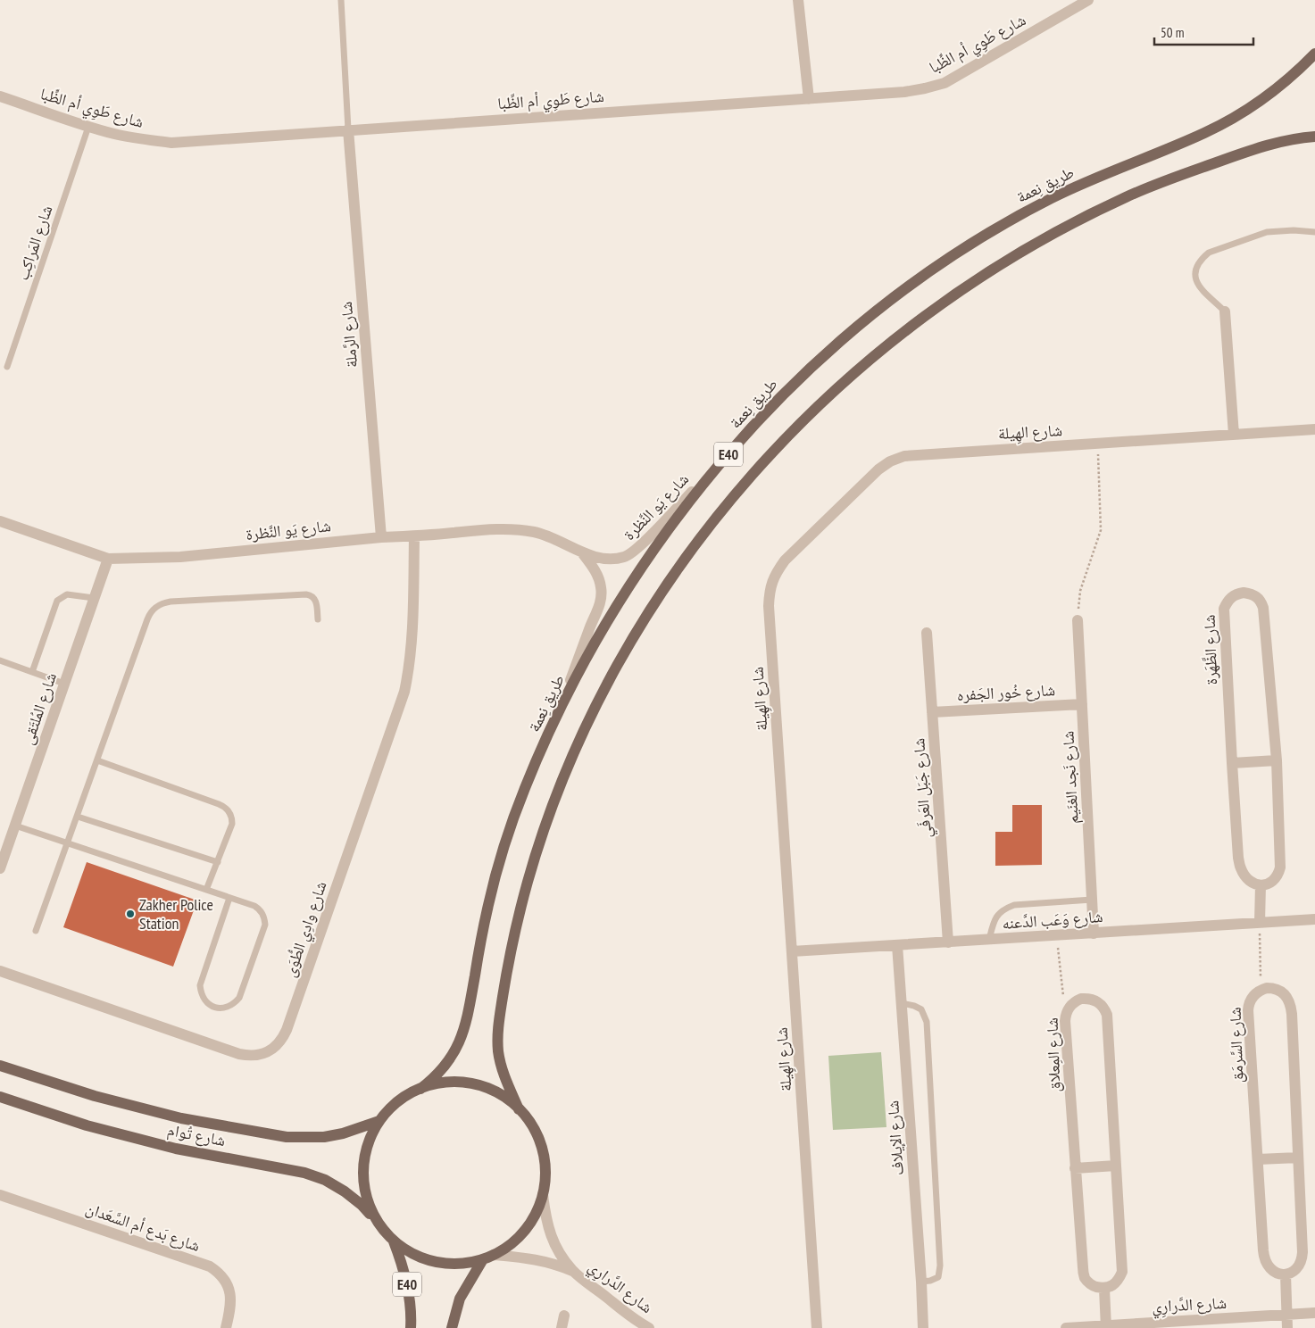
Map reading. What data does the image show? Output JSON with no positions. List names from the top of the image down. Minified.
{"streets":{"main road":["طريق نِعمة","E40","شارع تُوام"],"street":["شارع طَوِي أم الظِّبا","شارع الرَّملة","شارع الهِيلة","شارع يَو النَّظرة","شارع الظَّهَرة","شارع خُور الجَفره","شارع المُلتَقى","شارع نَجد الغنَيم","شارع جَبَل العَرفَي","شارع وَعَب الدَّعنه","شارع وادِي الطُّوَى","شارع السَّرمَق","شارع المِعلاق","شارع الإيلاف","شارع بَدع أم السَّعَدان","شارع الدَّرارِي"],"lane":["شارع المَراكِب"]},"crossings":[["شارع طَوِي أم الظِّبا","شارع المَراكِب"],["شارع طَوِي أم الظِّبا","شارع الرَّملة"],["طريق نِعمة","شارع يَو النَّظرة"],["شارع الرَّملة","شارع يَو النَّظرة"],["شارع الهِيلة","شارع وَعَب الدَّعنه"],["شارع يَو النَّظرة","شارع المُلتَقى"],["شارع يَو النَّظرة","شارع وادِي الطُّوَى"],["شارع خُور الجَفره","شارع نَجد الغنَيم"],["شارع خُور الجَفره","شارع جَبَل العَرفَي"],["شارع نَجد الغنَيم","شارع وَعَب الدَّعنه"],["شارع جَبَل العَرفَي","شارع وَعَب الدَّعنه"],["شارع وَعَب الدَّعنه","شارع الإيلاف"]],"places":["Zakher Police Station"],"scale_bar":"50 m"}
